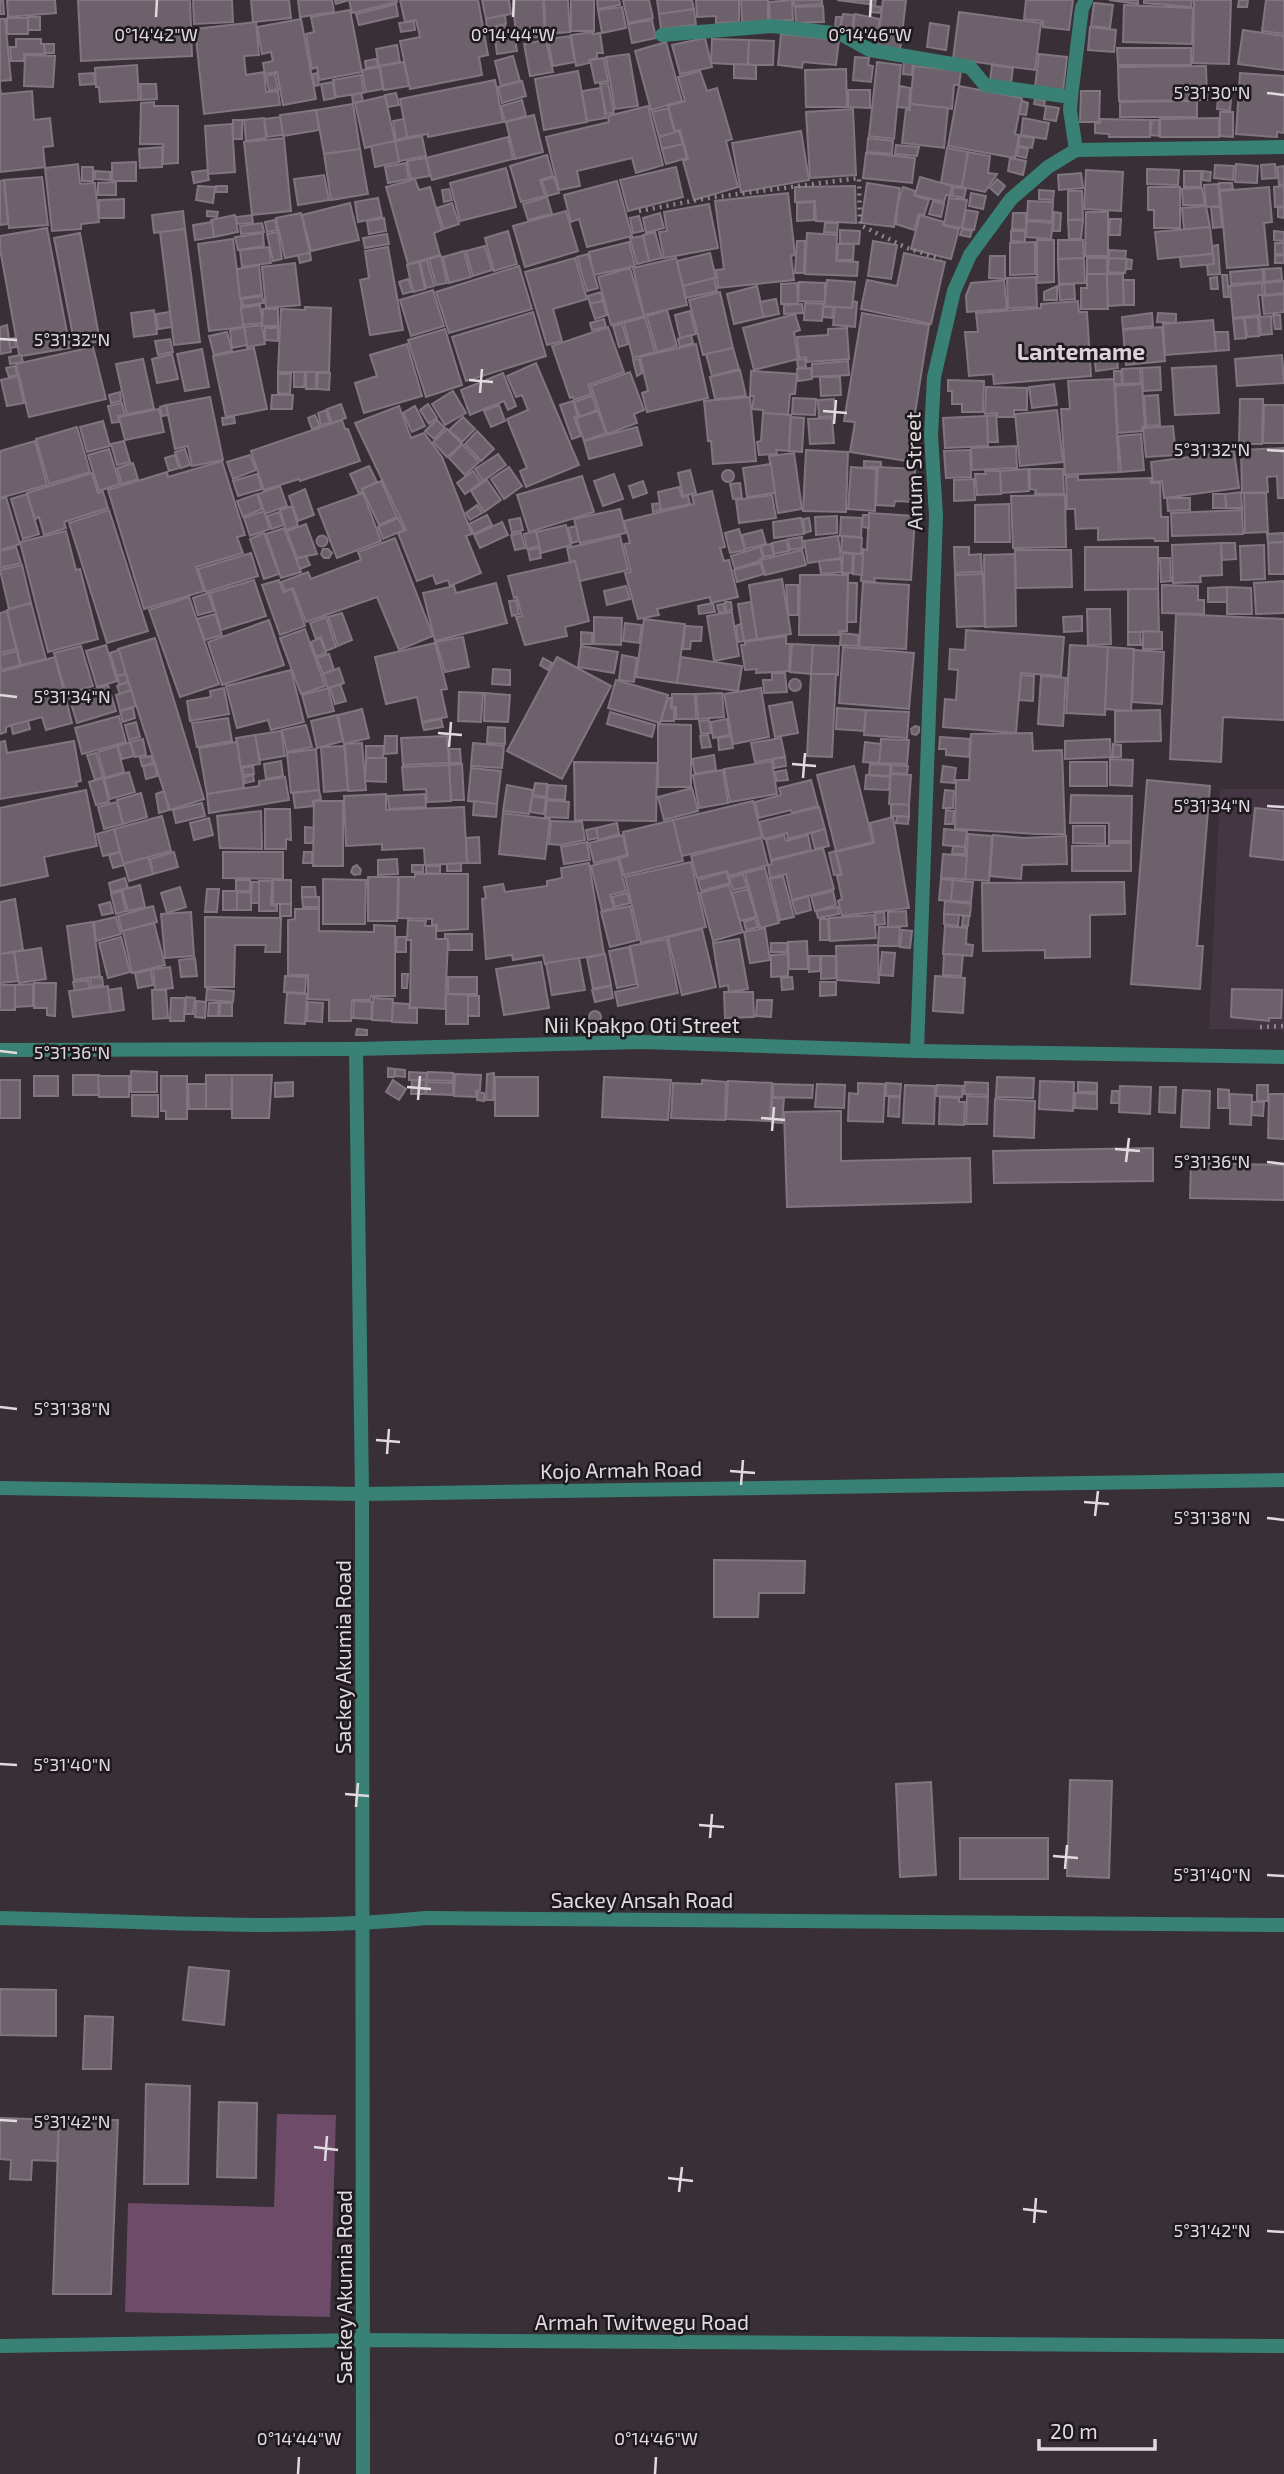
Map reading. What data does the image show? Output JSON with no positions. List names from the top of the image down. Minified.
{"streets":{"street":["Anum Street","Nii Kpakpo Oti Street","Kojo Armah Road","Sackey Akumia Road","Sackey Ansah Road","Armah Twitwegu Road"]},"crossings":[["Anum Street","Nii Kpakpo Oti Street"],["Nii Kpakpo Oti Street","Sackey Akumia Road"],["Kojo Armah Road","Sackey Akumia Road"],["Sackey Akumia Road","Sackey Ansah Road"],["Sackey Akumia Road","Armah Twitwegu Road"]],"districts":["Lantemame"],"scale_bar":"20 m","coordinates":["0°14'42\"W","0°14'44\"W","0°14'46\"W","5°31'30\"N","5°31'32\"N","5°31'34\"N","5°31'36\"N","5°31'38\"N","5°31'40\"N","5°31'42\"N"]}
